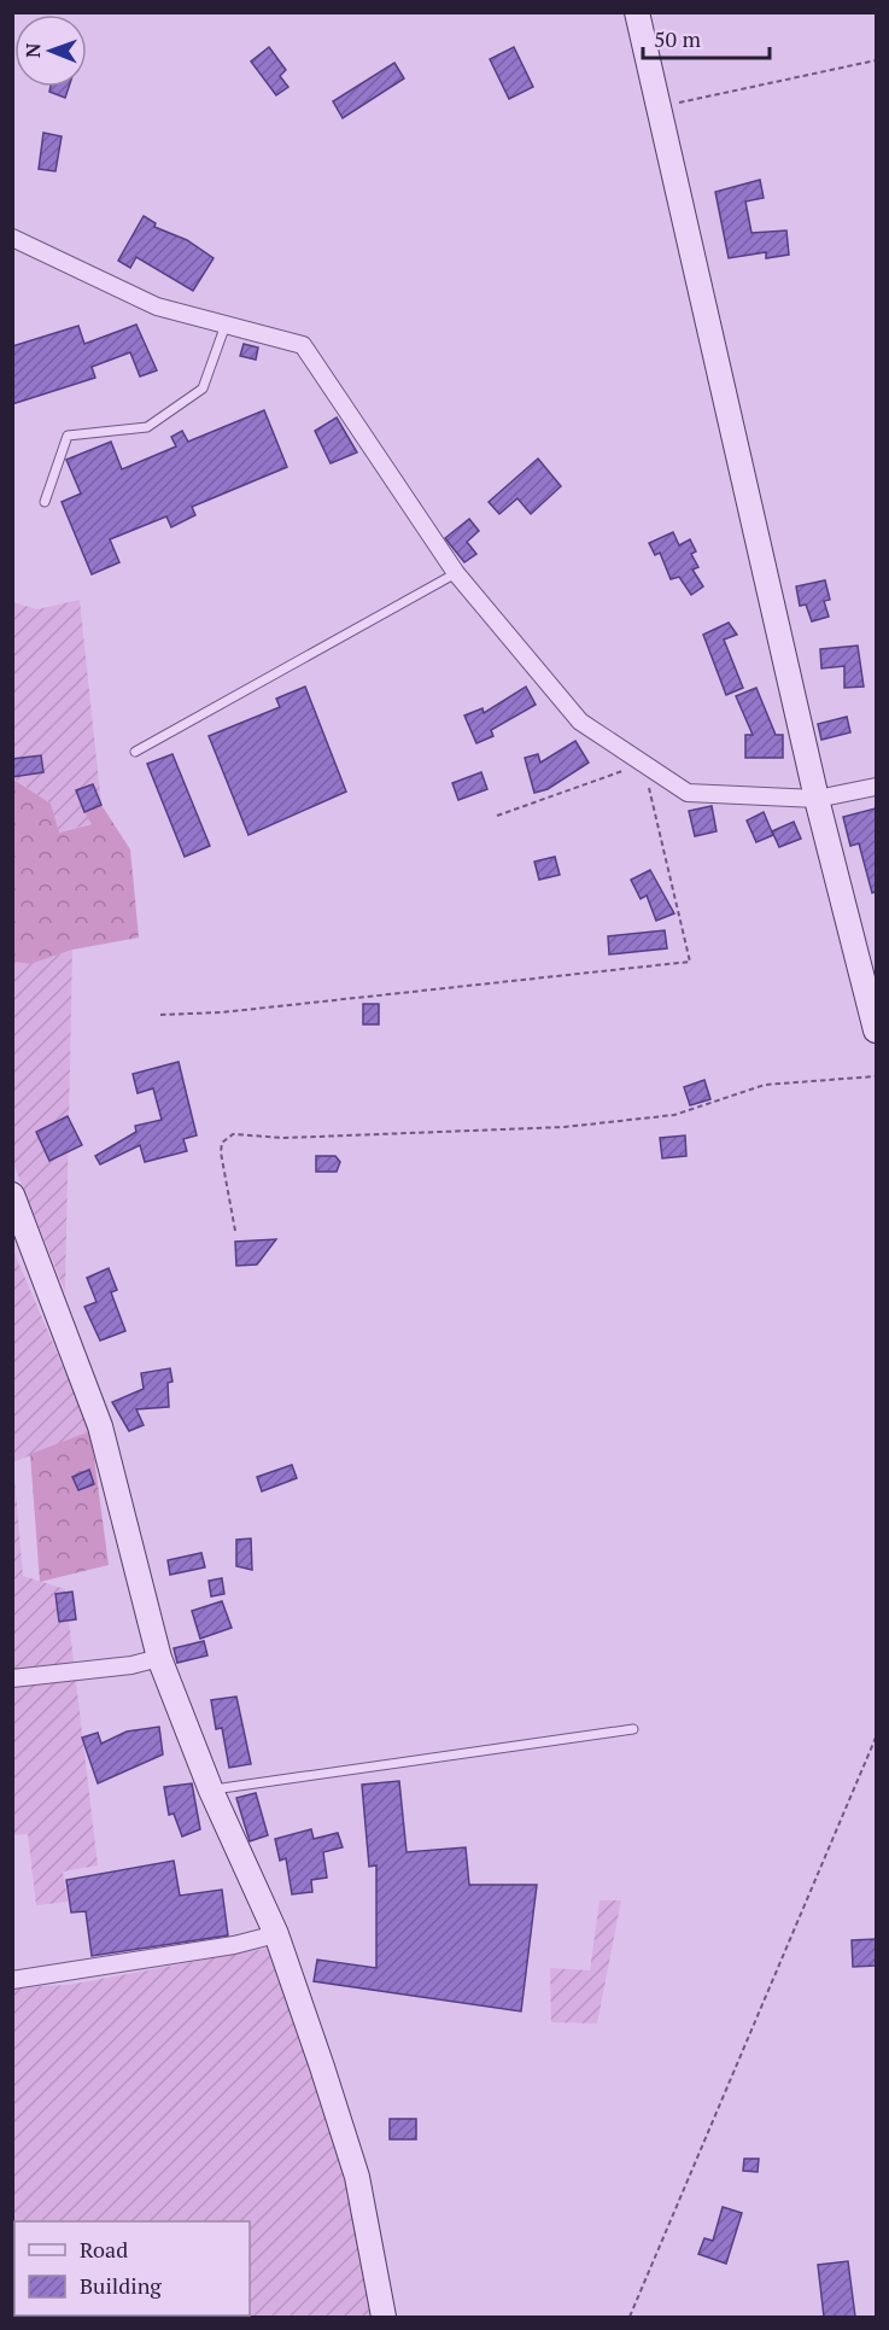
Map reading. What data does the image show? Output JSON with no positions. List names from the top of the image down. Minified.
{"legend":["Road","Building"],"scale_bar":"50 m","north":"left"}
